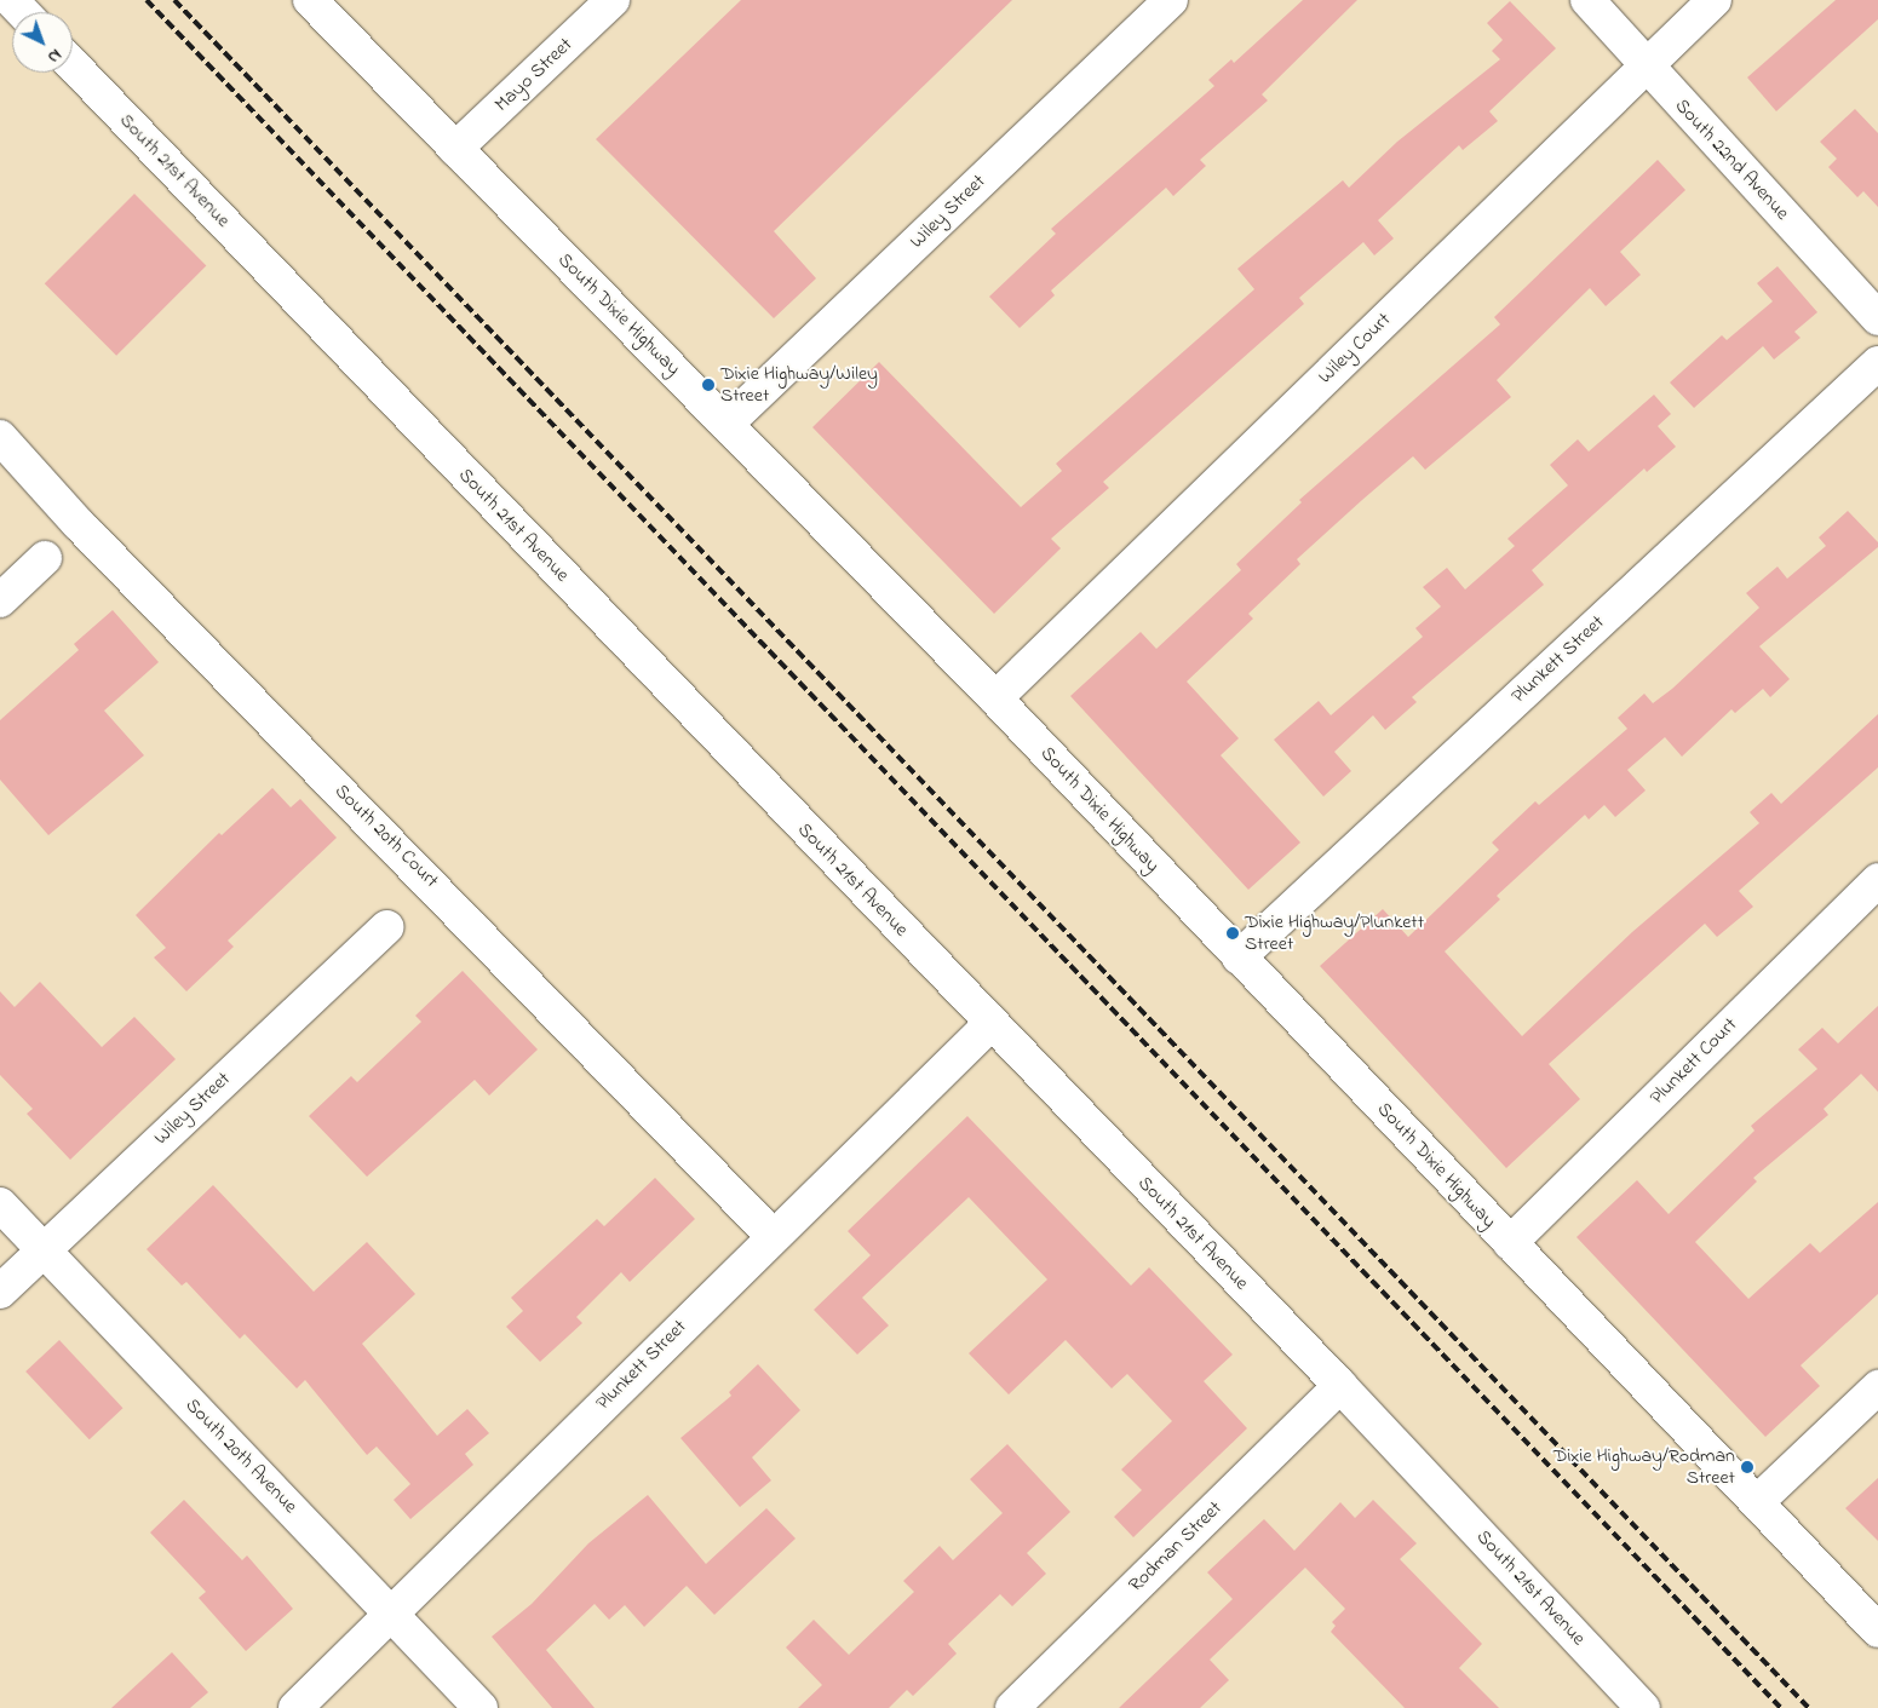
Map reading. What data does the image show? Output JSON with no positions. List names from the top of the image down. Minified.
{"streets":{"street":["Mayo Street","South 22nd Avenue","South 21st Avenue","Wiley Street","South Dixie Highway","Wiley Court","Plunkett Street","South 20th Court","Plunkett Court","South 20th Avenue","Rodman Street"]},"crossings":[["Mayo Street","South Dixie Highway"],["South 22nd Avenue","Wiley Court"],["South 21st Avenue","Plunkett Street"],["South 21st Avenue","Rodman Street"],["Wiley Street","South Dixie Highway"],["Wiley Street","South 20th Avenue"],["South Dixie Highway","Wiley Court"],["South Dixie Highway","Plunkett Street"],["South Dixie Highway","Plunkett Court"],["Plunkett Street","South 20th Court"],["Plunkett Street","South 20th Avenue"]],"places":["Dixie Highway/Wiley Street","Dixie Highway/Plunkett Street","Dixie Highway/Rodman Street"],"north":"bottom right"}
